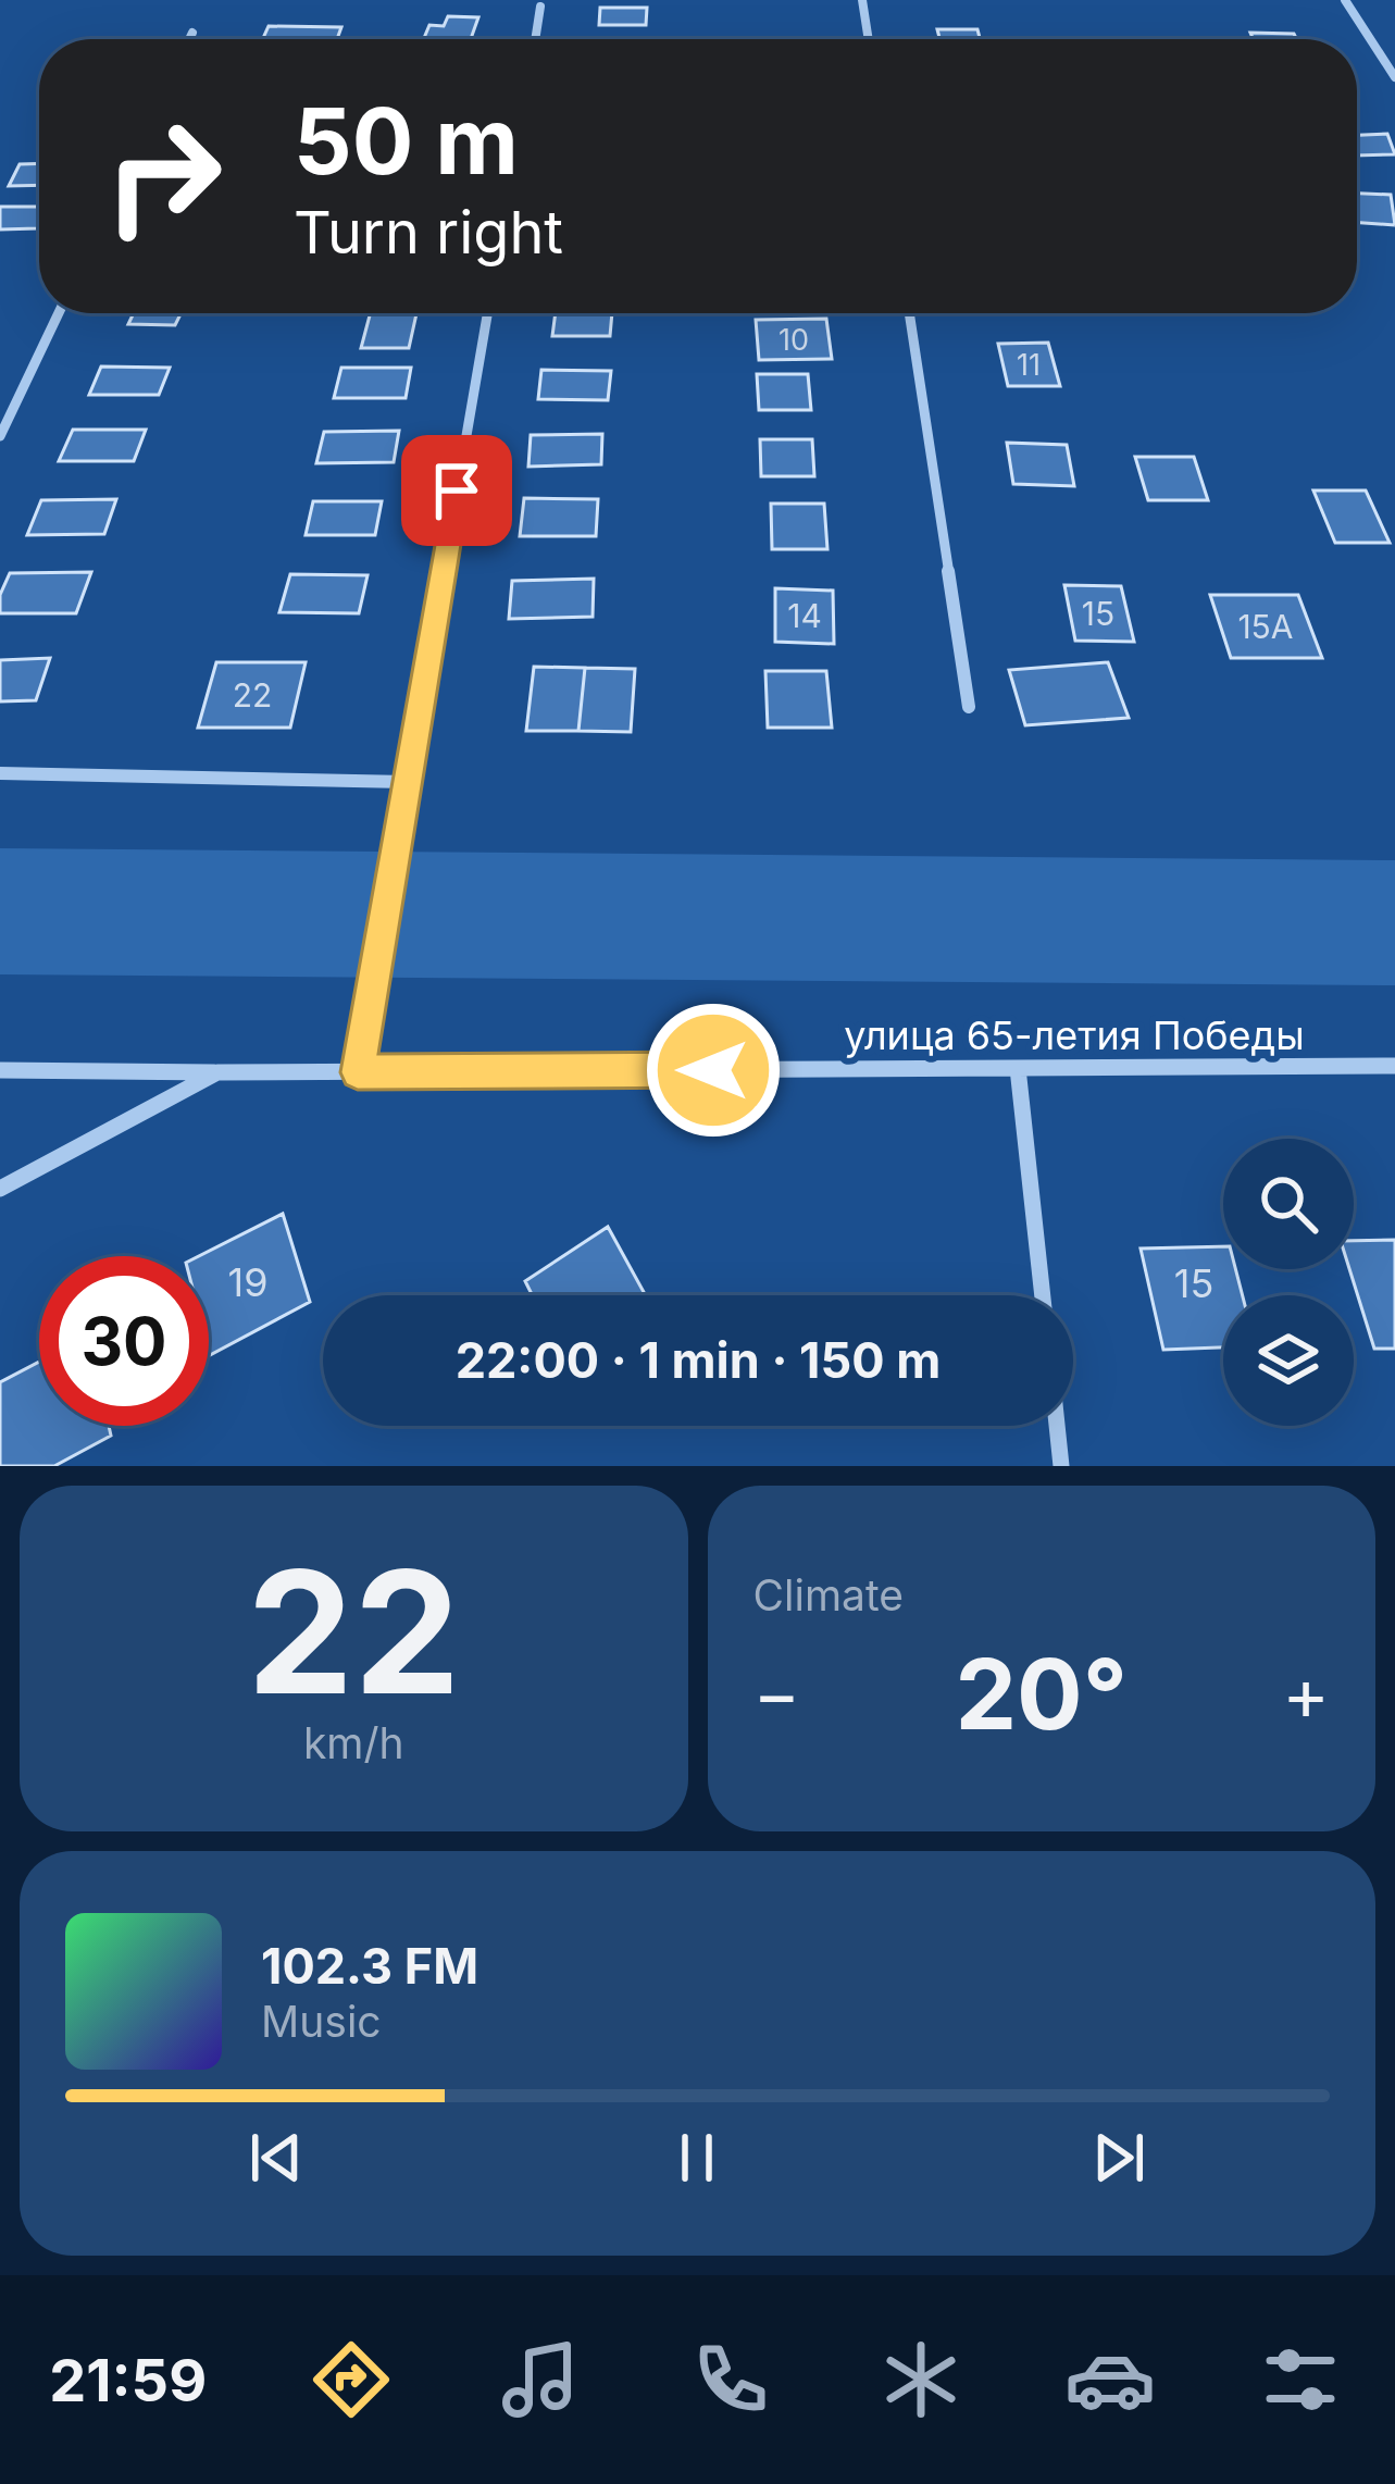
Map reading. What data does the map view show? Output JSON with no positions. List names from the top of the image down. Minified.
{"streets":{"street":["улица 65-летия Победы"]},"house_numbers":["10","11","15","14","15А","22","19","15"],"page":{"turn":["50 m","Turn right"],"limit":"30","trip":"22:00 · 1 min · 150 m","tile":[["22","km/h"],"Climate"],"heat":["−","20°","+"],"song":["102.3 FM","Music"],"tabs":"21:59"}}
